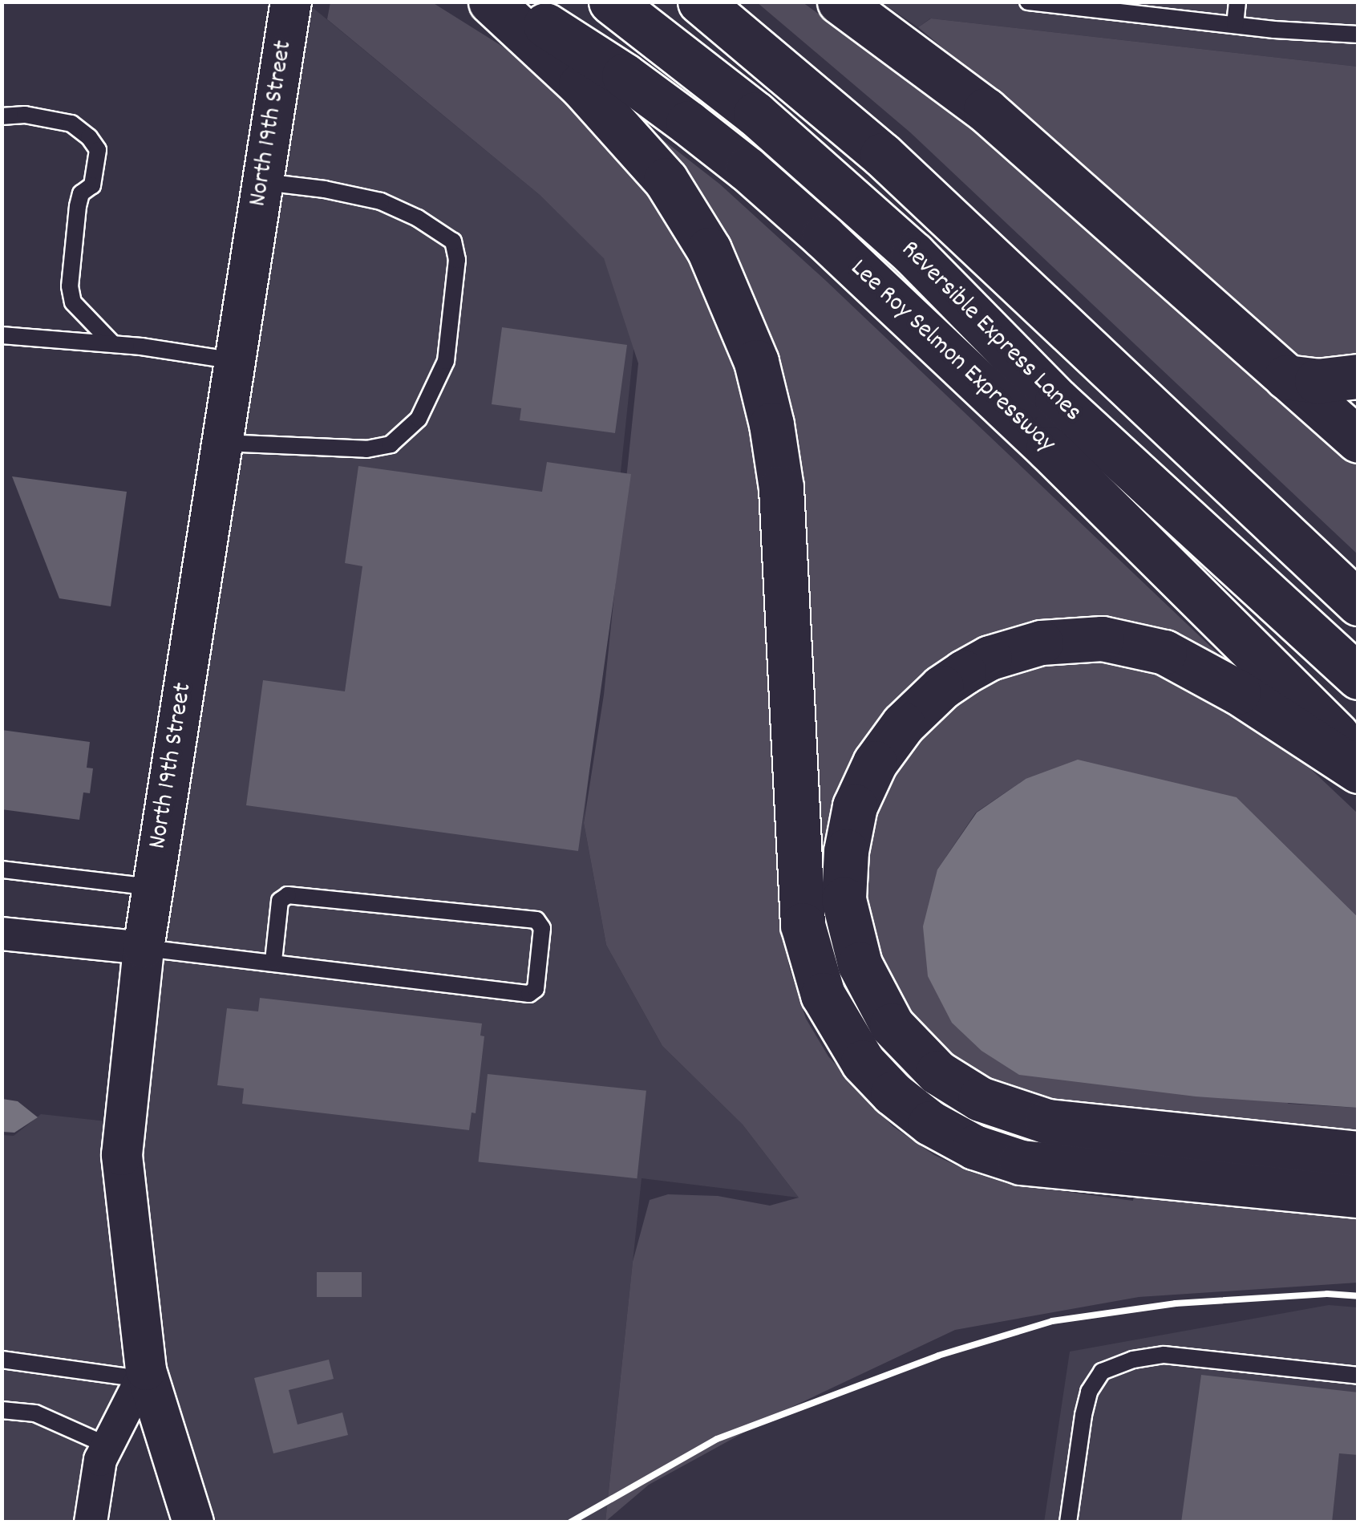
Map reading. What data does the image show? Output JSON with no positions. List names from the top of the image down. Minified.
{"streets":{"highway":["Reversible Express Lanes","Lee Roy Selmon Expressway"],"street":["North 19th Street"]}}
